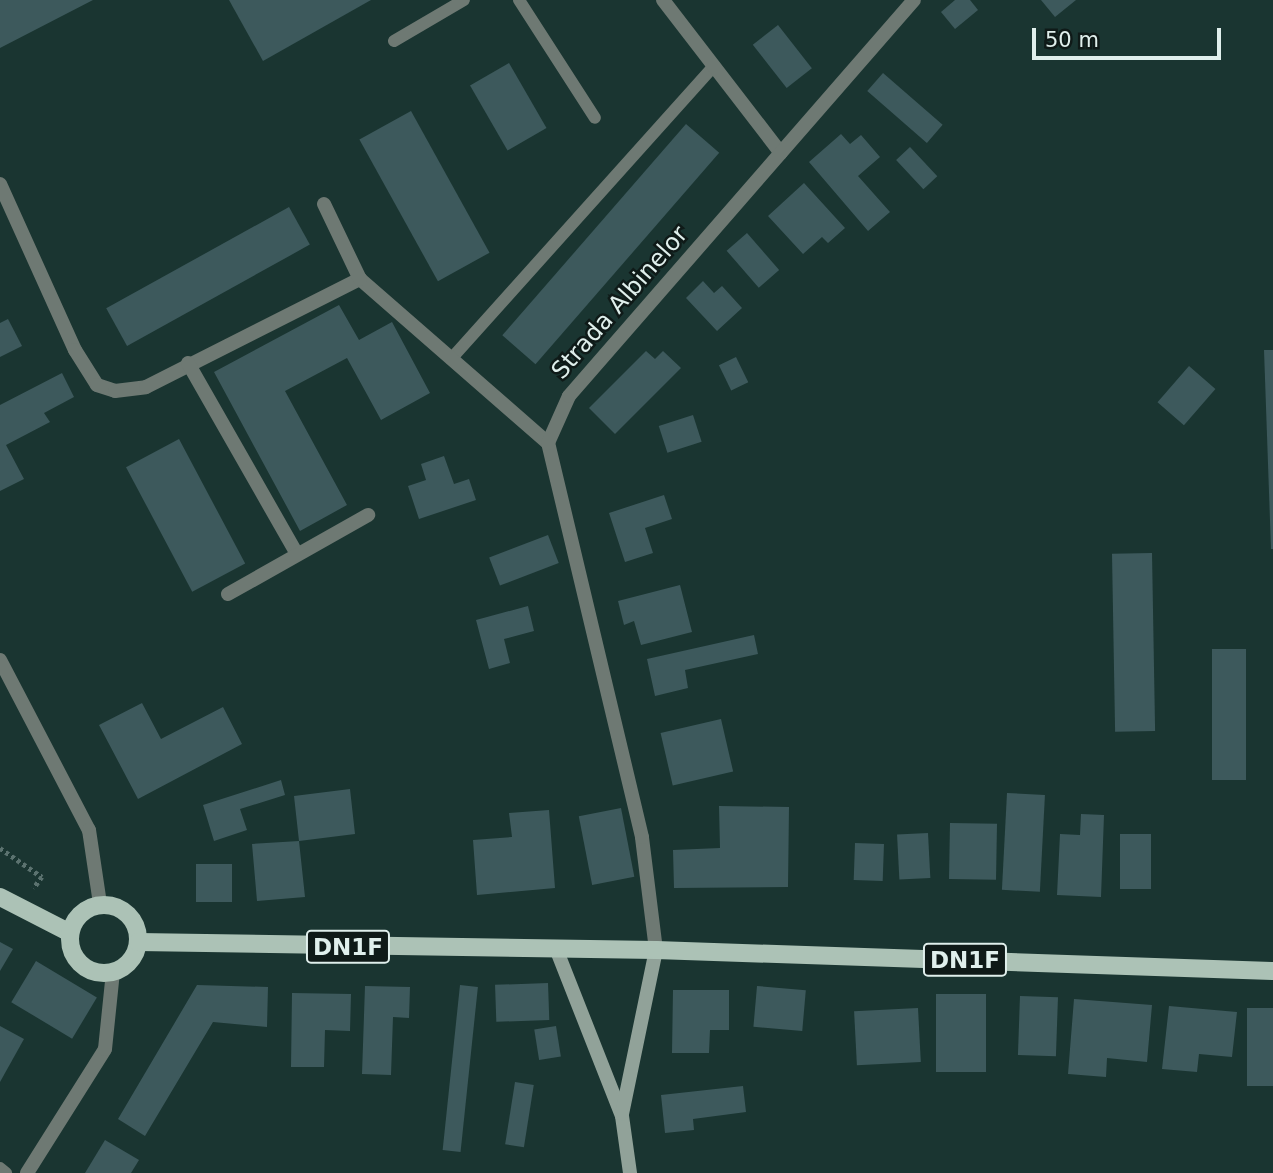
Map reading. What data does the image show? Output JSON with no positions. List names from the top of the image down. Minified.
{"streets":{"main road":["DN1F"],"street":["Strada Albinelor"]},"scale_bar":"50 m"}
